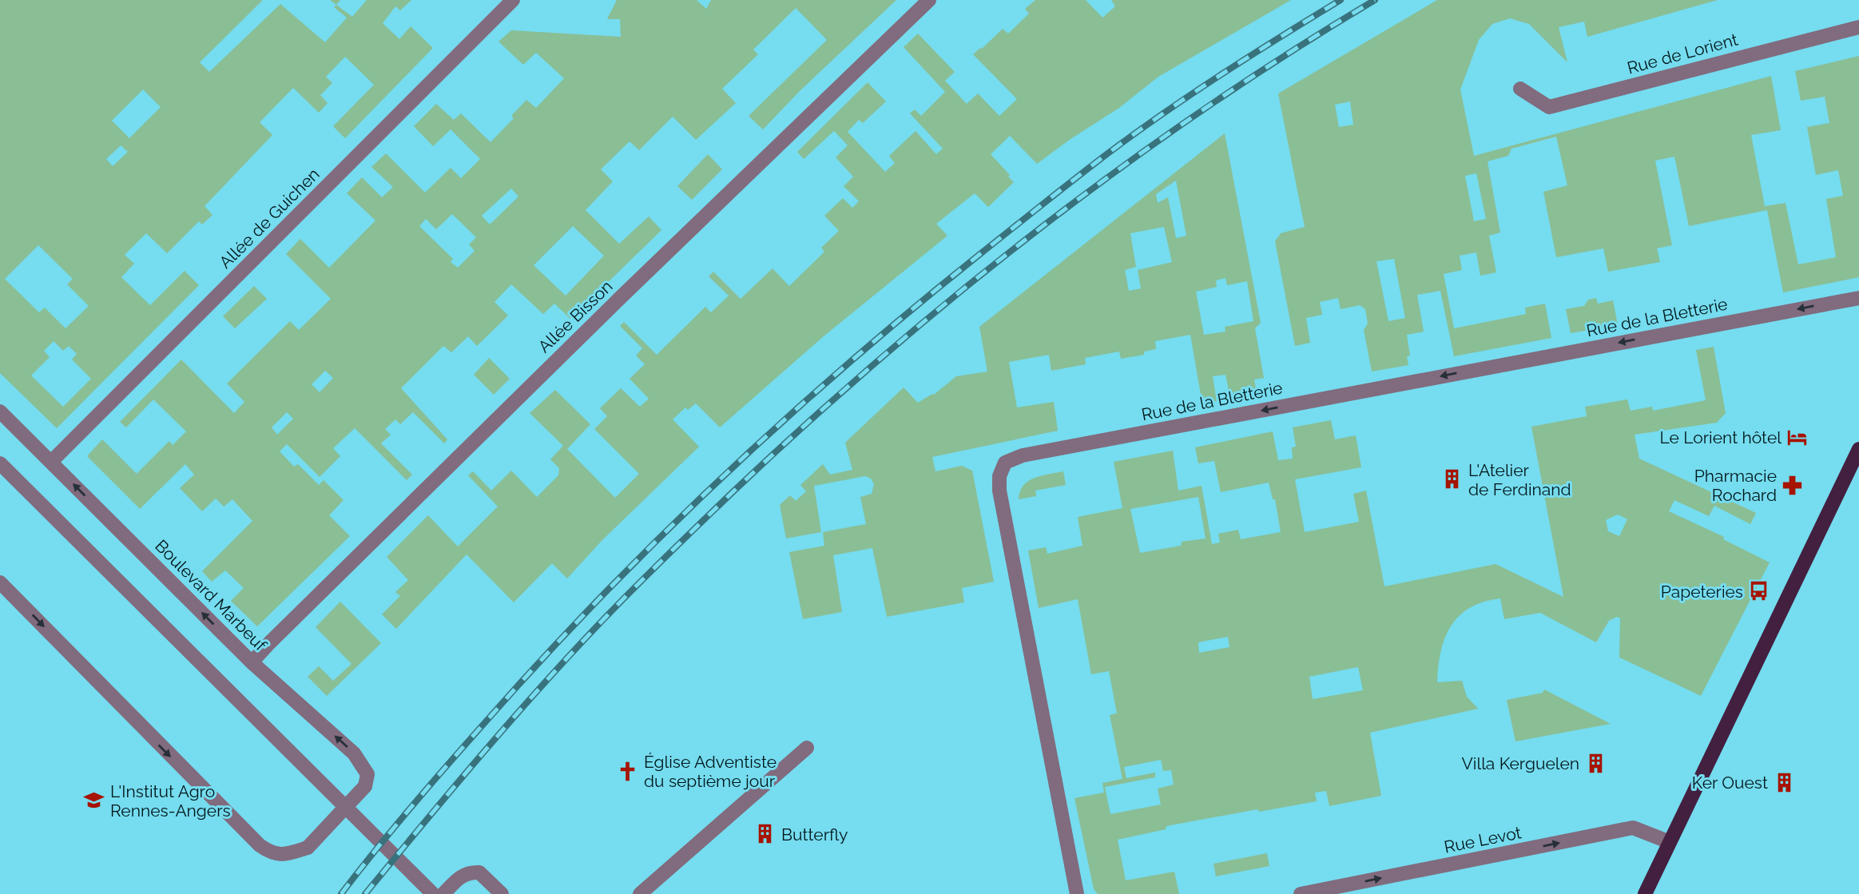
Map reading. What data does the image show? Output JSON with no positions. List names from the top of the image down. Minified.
{"streets":{"street":["Rue de Lorient","Allée de Guichen","Allée Bisson","Rue de la Bletterie","Boulevard Marbeuf","Rue Levot"]},"crossings":[["Allée de Guichen","Boulevard Marbeuf"],["Allée Bisson","Boulevard Marbeuf"]],"one_way":["Rue Levot"],"places":{"hotel":["Le Lorient hôtel"],"building":["L'Atelier de Ferdinand","Villa Kerguelen","Ker Ouest","Butterfly"],"pharmacy":["Pharmacie Rochard"],"bus stop":["Papeteries"],"church":["Église Adventiste du septième jour"],"school or university":["L'Institut Agro Rennes-Angers"]}}
